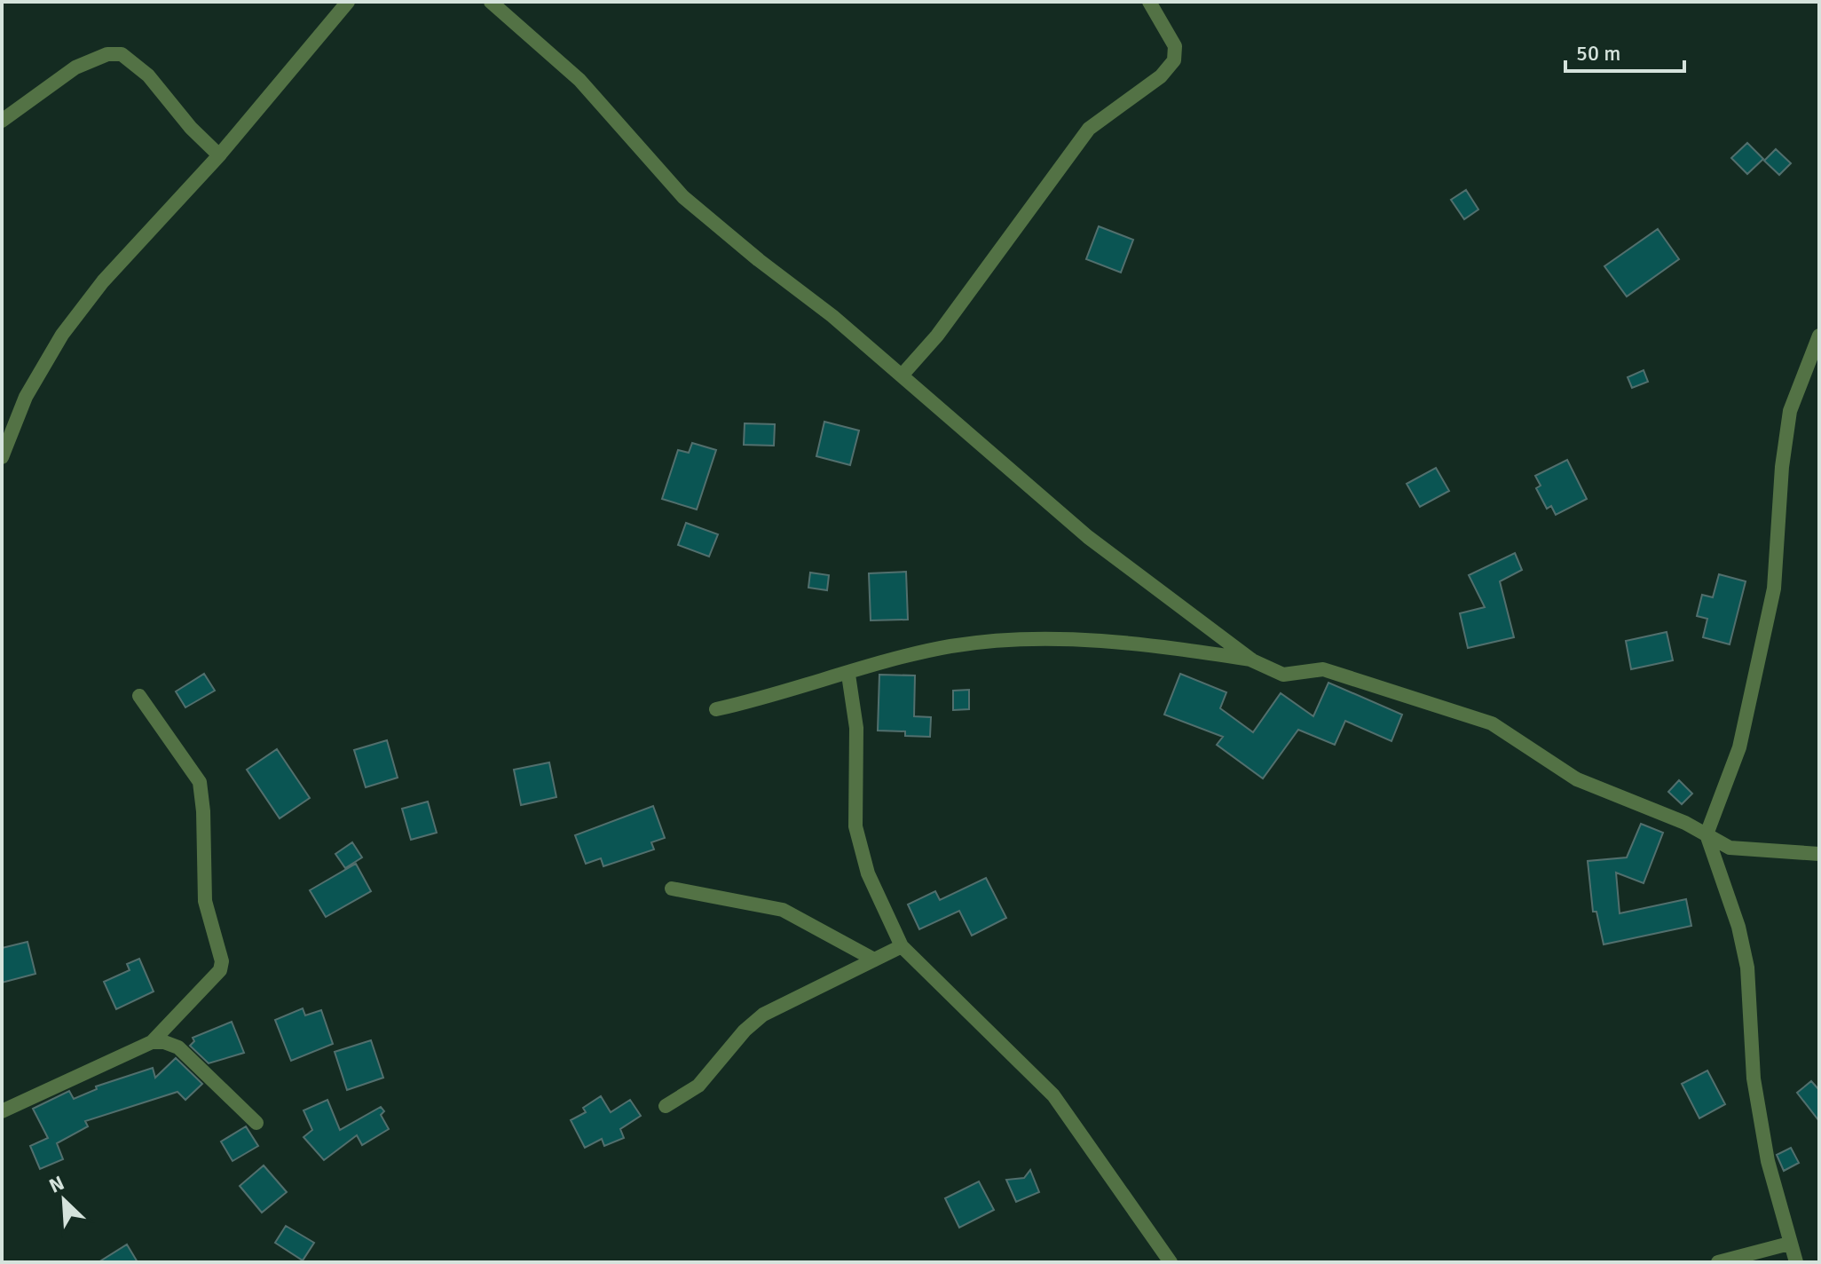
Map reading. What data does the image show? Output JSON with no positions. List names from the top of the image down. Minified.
{"scale_bar":"50 m","north":"top left"}
